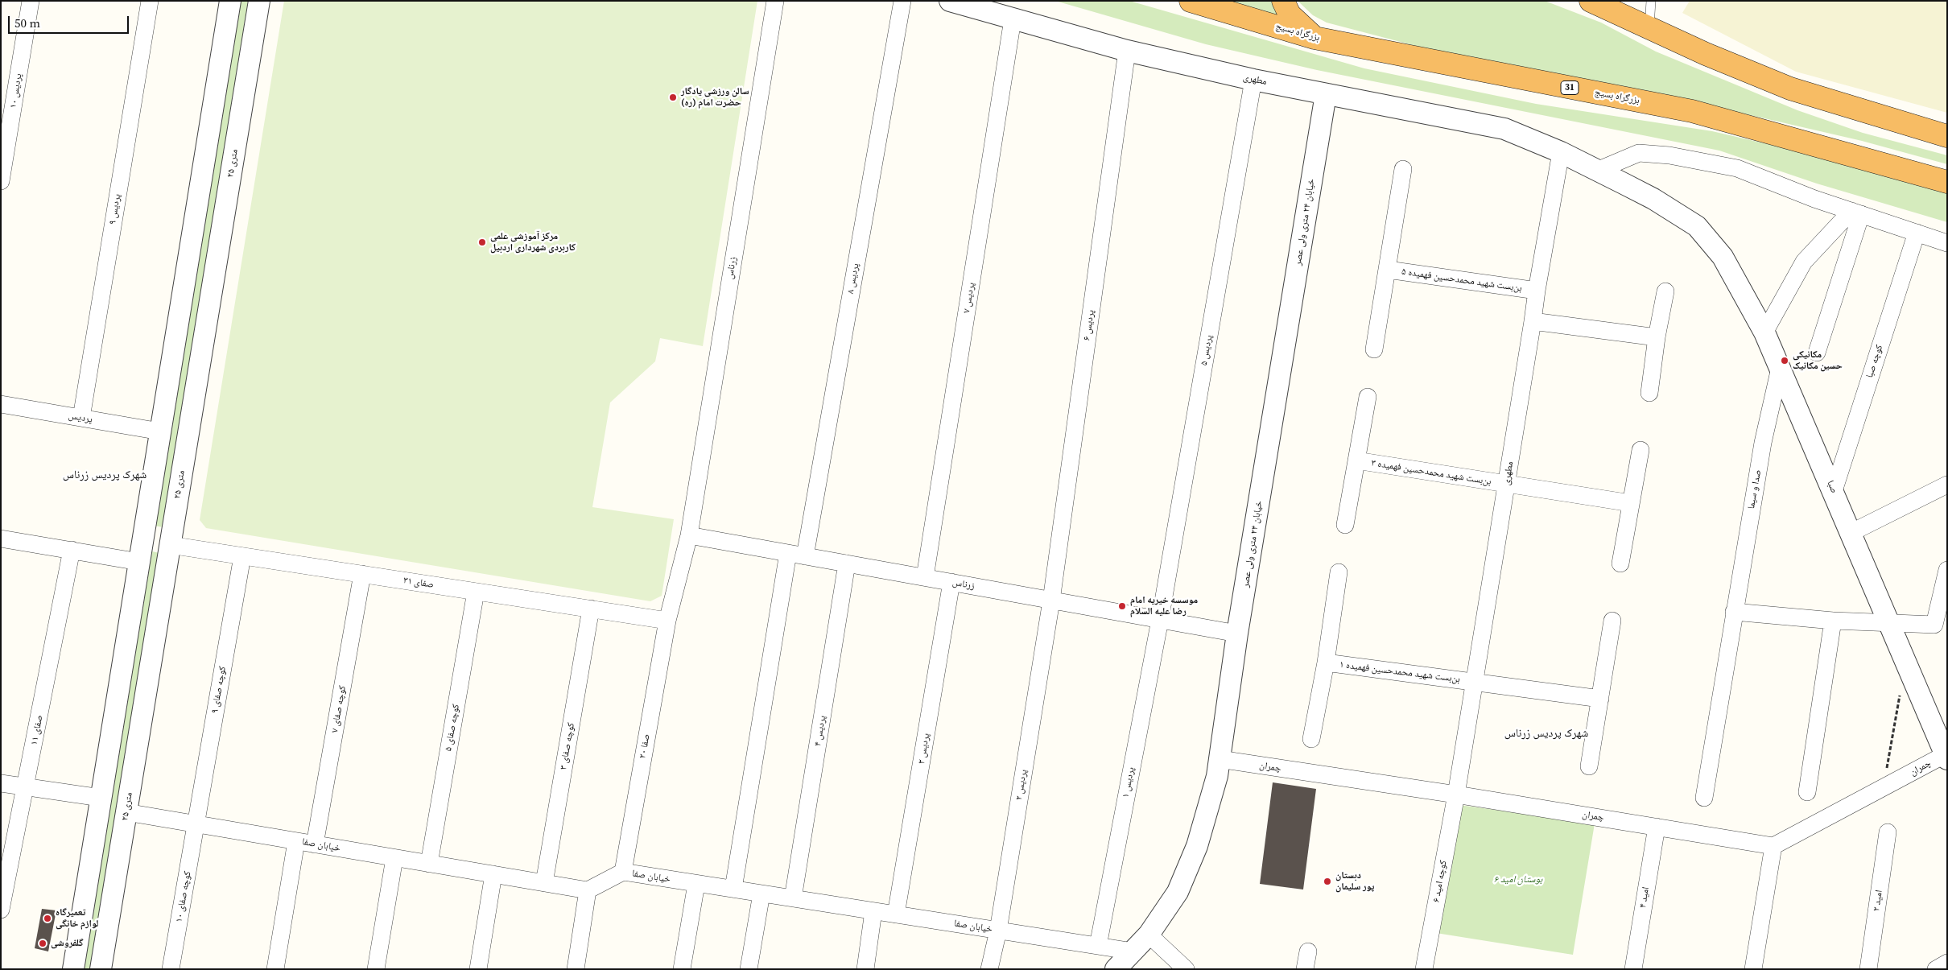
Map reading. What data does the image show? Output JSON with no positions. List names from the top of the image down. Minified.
{"streets":{"highway":["بزرگراه بسیج","31"],"street":["مطهری","پردیس ۱۰","۲۵ متری","پردیس ۹","خیابان ۲۴ متری ولی عصر","زرناس","پردیس ۸","بن‌بست شهید محمدحسین فهمیده ۵","پردیس ۷","پردیس ۶","پردیس ۵","کوچه صبا","پردیس","بن‌بست شهید محمدحسین فهمیده ۳","صبا","صدا و سیما","صفای ۳۱","بن‌بست شهید محمدحسین فهمیده ۱","کوچه صفای ۹","کوچه صفای ۷","کوچه صفای ۵","صفای ۱۱","پردیس ۴","کوچه صفای ۳","صفا ۲۰","پردیس ۳","چمران","پردیس ۱","پردیس ۲","خیابان صفا","کوچه امید ۶","کوچه صفای ۱۰","امید ۴","امید ۲"]},"crossings":[["مطهری","خیابان ۲۴ متری ولی عصر"],["مطهری","بن‌بست شهید محمدحسین فهمیده ۵"],["مطهری","پردیس ۷"],["مطهری","پردیس ۶"],["مطهری","پردیس ۵"],["مطهری","بن‌بست شهید محمدحسین فهمیده ۳"],["مطهری","صبا"],["مطهری","بن‌بست شهید محمدحسین فهمیده ۱"],["مطهری","چمران"],["مطهری","کوچه امید ۶"],["۲۵ متری","صفای ۳۱"],["۲۵ متری","خیابان صفا"],["پردیس ۹","پردیس"],["خیابان ۲۴ متری ولی عصر","زرناس"],["خیابان ۲۴ متری ولی عصر","چمران"],["خیابان ۲۴ متری ولی عصر","خیابان صفا"],["زرناس","پردیس ۸"],["زرناس","پردیس ۷"],["زرناس","پردیس ۶"],["زرناس","پردیس ۵"],["زرناس","صفای ۳۱"],["زرناس","پردیس ۴"],["زرناس","صفا ۲۰"],["زرناس","پردیس ۳"],["زرناس","پردیس ۱"],["زرناس","پردیس ۲"],["پردیس ۶","پردیس ۲"],["پردیس ۵","پردیس ۱"],["کوچه صبا","صبا"],["صبا","صدا و سیما"],["صبا","چمران"],["صفای ۳۱","کوچه صفای ۹"],["صفای ۳۱","کوچه صفای ۷"],["صفای ۳۱","کوچه صفای ۵"],["صفای ۳۱","کوچه صفای ۳"],["صفای ۳۱","صفا ۲۰"],["کوچه صفای ۹","خیابان صفا"],["کوچه صفای ۹","کوچه صفای ۱۰"],["کوچه صفای ۷","خیابان صفا"],["کوچه صفای ۵","خیابان صفا"],["پردیس ۴","خیابان صفا"],["کوچه صفای ۳","خیابان صفا"],["صفا ۲۰","خیابان صفا"],["پردیس ۳","خیابان صفا"],["چمران","کوچه امید ۶"],["چمران","امید ۴"],["پردیس ۱","خیابان صفا"],["پردیس ۲","خیابان صفا"],["خیابان صفا","کوچه صفای ۱۰"]],"districts":["شهرک پردیس زرناس","شهرک پردیس زرناس"],"parks":["بوستان امید ۶"],"places":["سالن ورزشی یادگار حضرت امام (ره)","مرکز آموزشی علمی کاربردی شهرداری اردبیل","مکانیکی حسین مکانیک","موسسه خیریه امام رضا علیه السلام","دبستان پور سلیمان","تعمیرگاه لوازم خانگی","گلفروشی"],"scale_bar":"50 m"}
